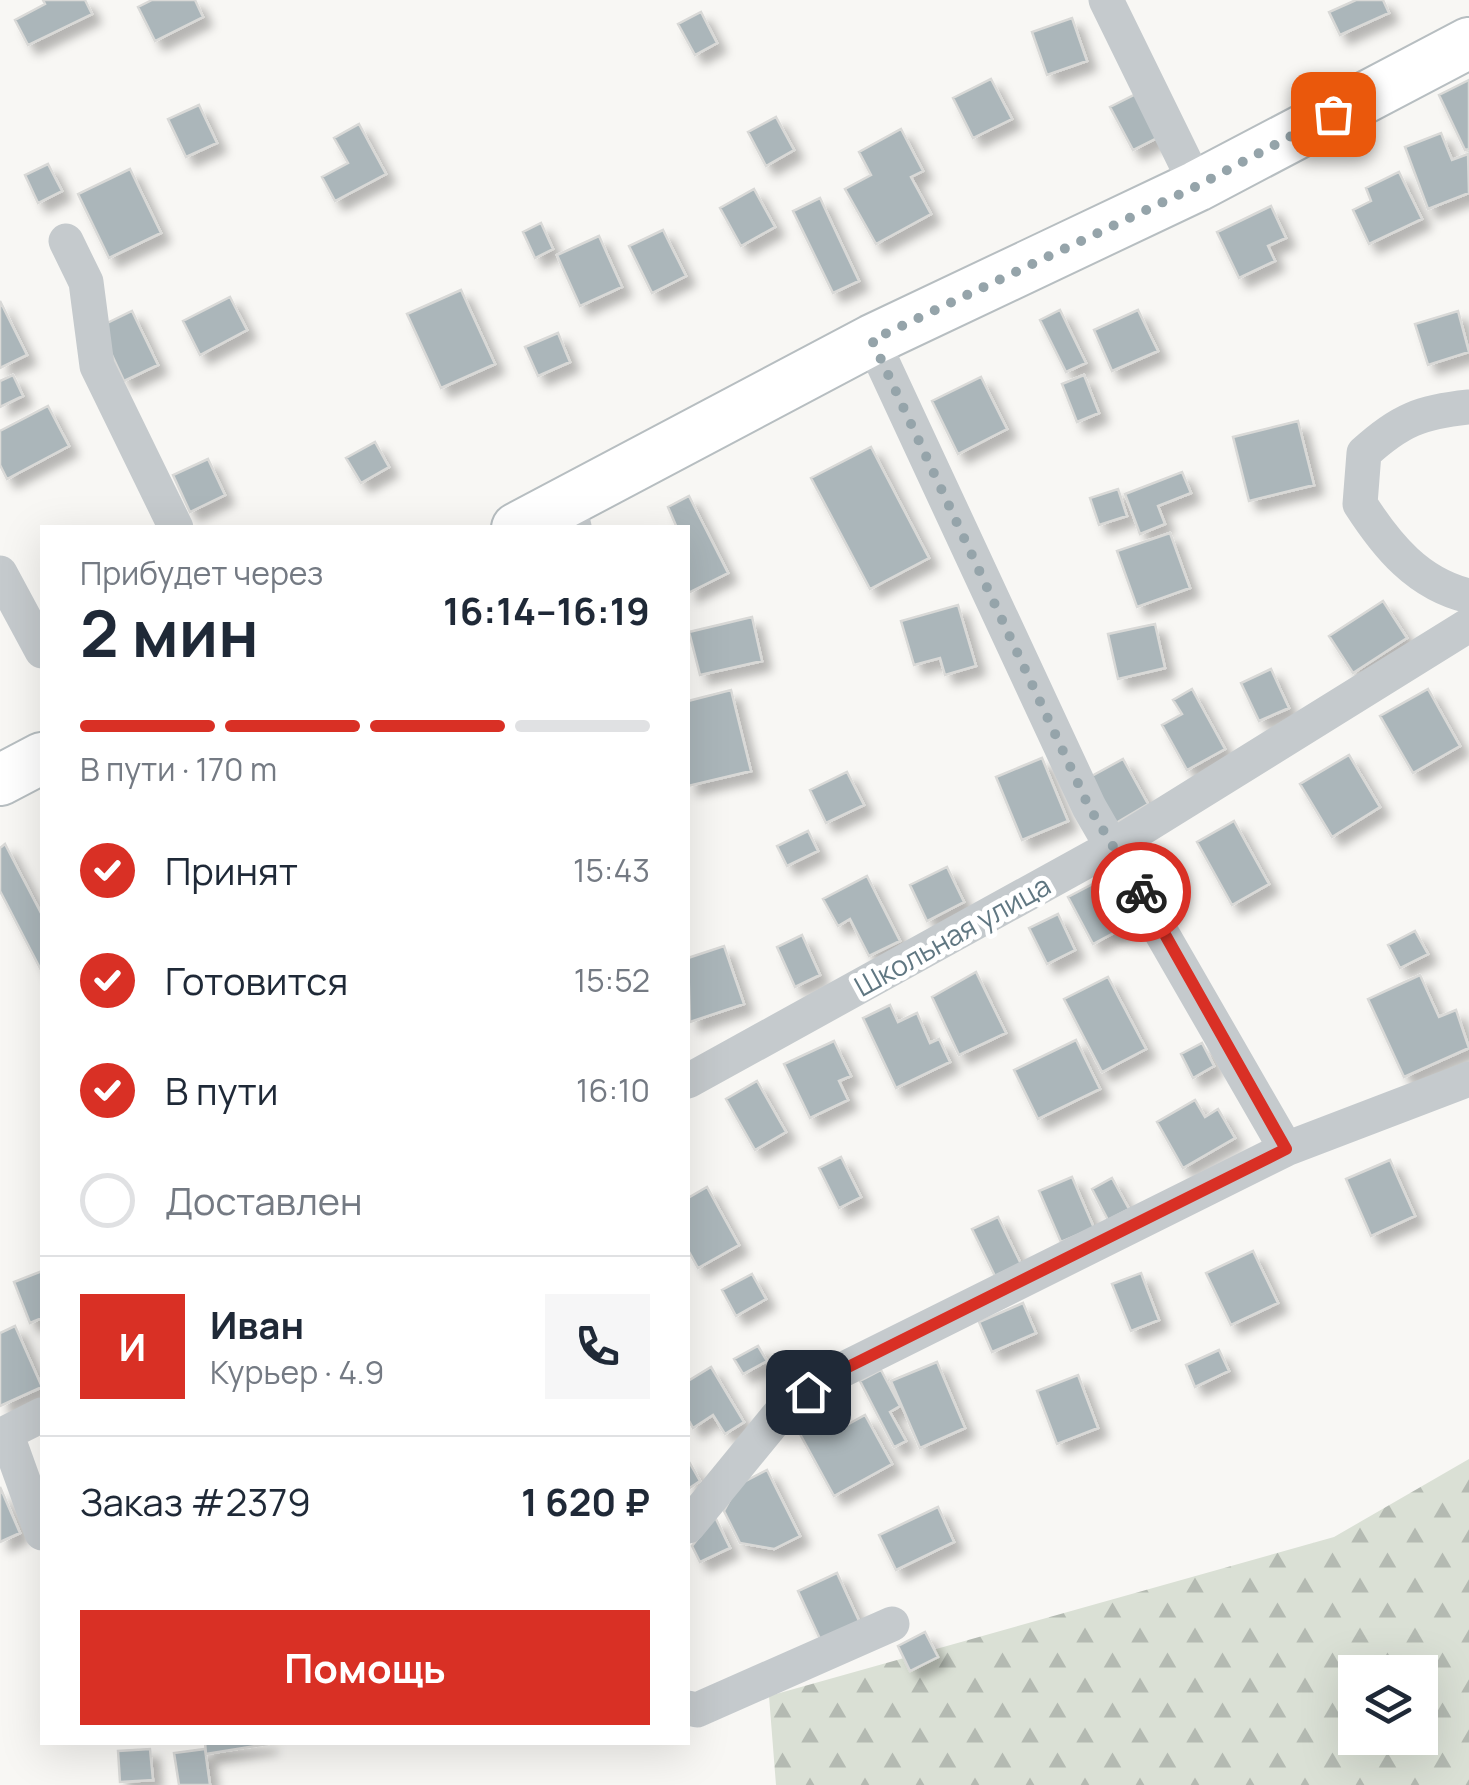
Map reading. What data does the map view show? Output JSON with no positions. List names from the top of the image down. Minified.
{"streets":{"street":["Школьная улица"]},"page":{"heading":["2 мин","Прибудет через","16:14–16:19"],"panel":["Иван","Курьер · 4.9","Заказ #2379","1 620 ₽"],"bar":"В пути · 170 m","list":[["Принят","15:43"],["Готовится","15:52"],["В пути","16:10"],"Доставлен"],"round":"И","buttons":"Помощь"}}
